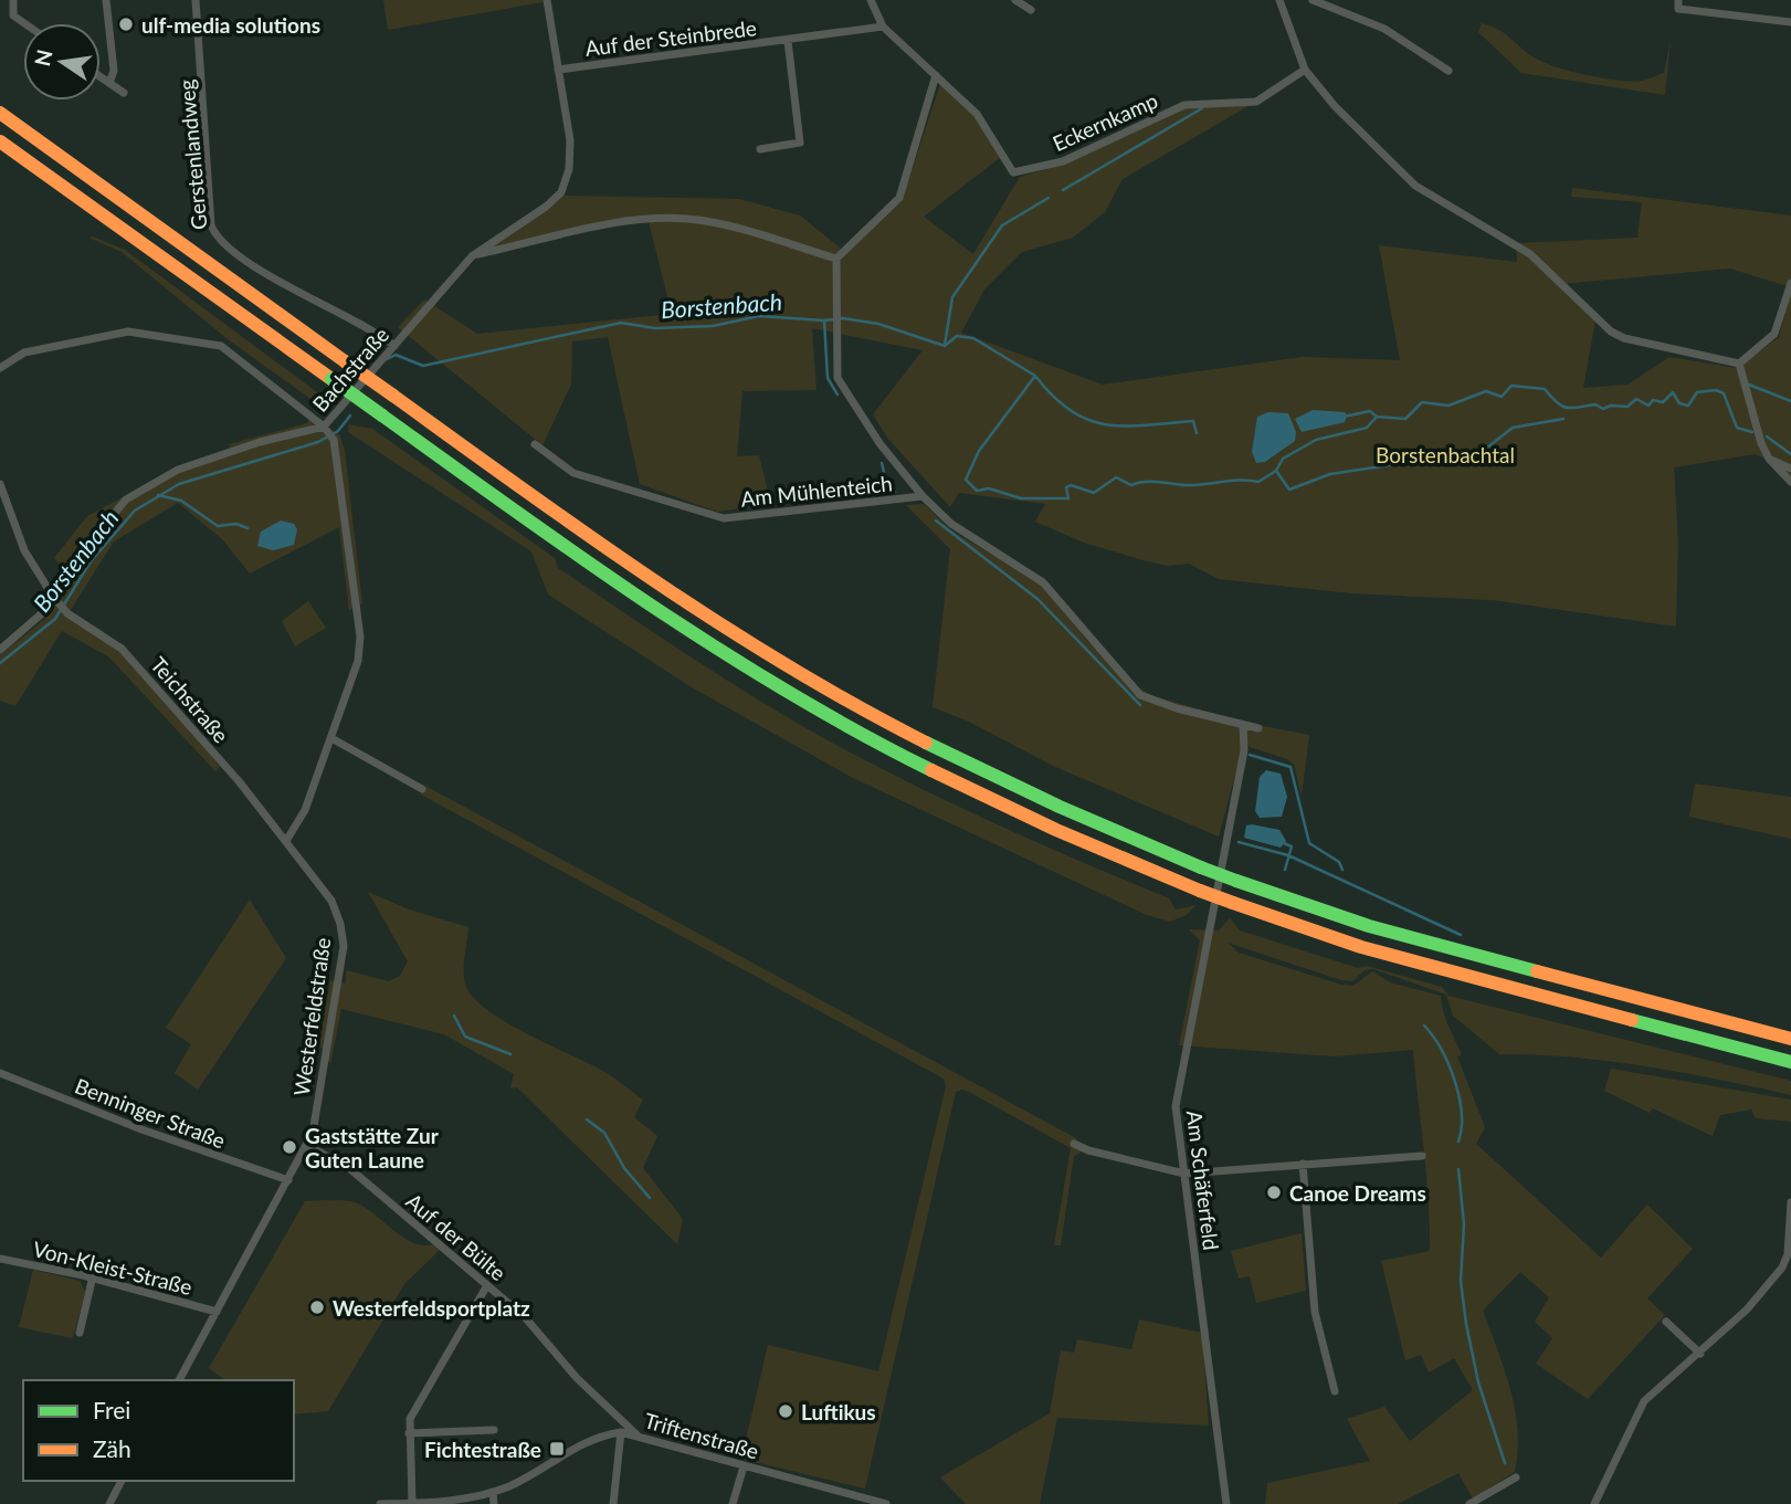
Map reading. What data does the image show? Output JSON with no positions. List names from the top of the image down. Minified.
{"streets":{"street":["Auf der Steinbrede","Eckernkamp","Gerstenlandweg","Bachstraße","Am Mühlenteich","Teichstraße","Westerfeldstraße","Benninger Straße","Am Schäferfeld","Auf der Bülte","Von-Kleist-Straße","Triftenstraße"]},"crossings":[["Auf der Steinbrede","Eckernkamp"],["Auf der Steinbrede","Bachstraße"],["Gerstenlandweg","Bachstraße"],["Bachstraße","Teichstraße"],["Teichstraße","Westerfeldstraße"],["Westerfeldstraße","Benninger Straße"],["Westerfeldstraße","Auf der Bülte"],["Westerfeldstraße","Von-Kleist-Straße"],["Auf der Bülte","Triftenstraße"]],"water":["Borstenbach"],"parks":["Borstenbachtal"],"places":{"other":["ulf-media solutions","Gaststätte Zur Guten Laune","Canoe Dreams","Westerfeldsportplatz","Luftikus"],"transit":["Fichtestraße"]},"legend":["Frei","Zäh"],"north":"left"}
